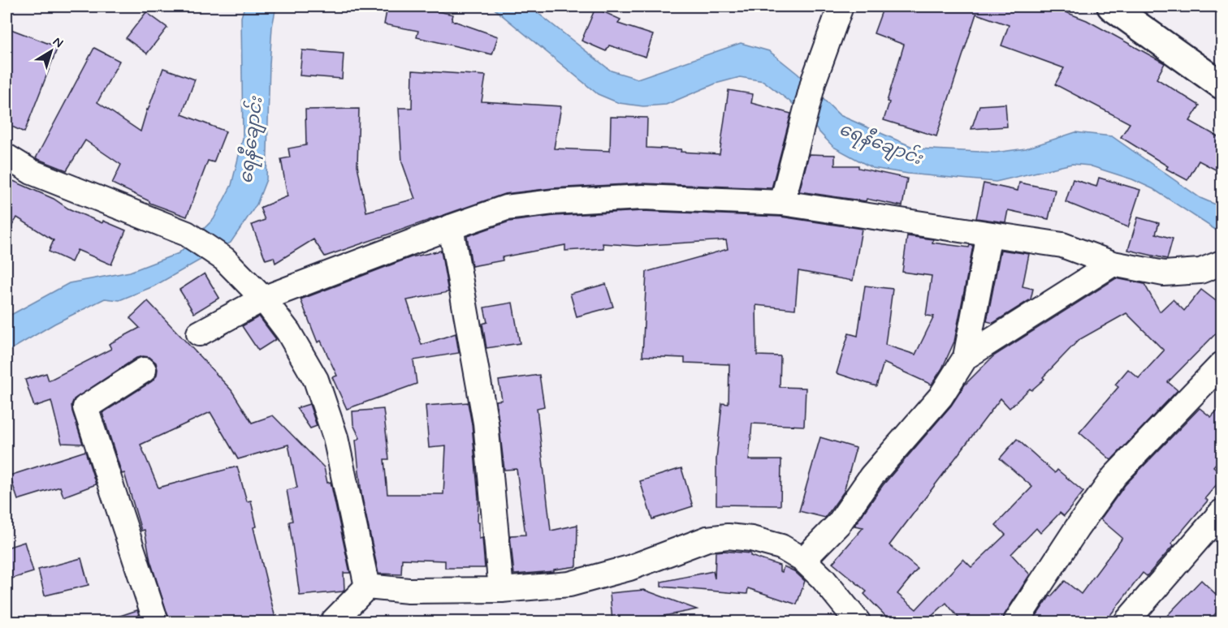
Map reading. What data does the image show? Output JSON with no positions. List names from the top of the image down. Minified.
{"water":["ရေနီချောင်း"],"north":"top right"}
